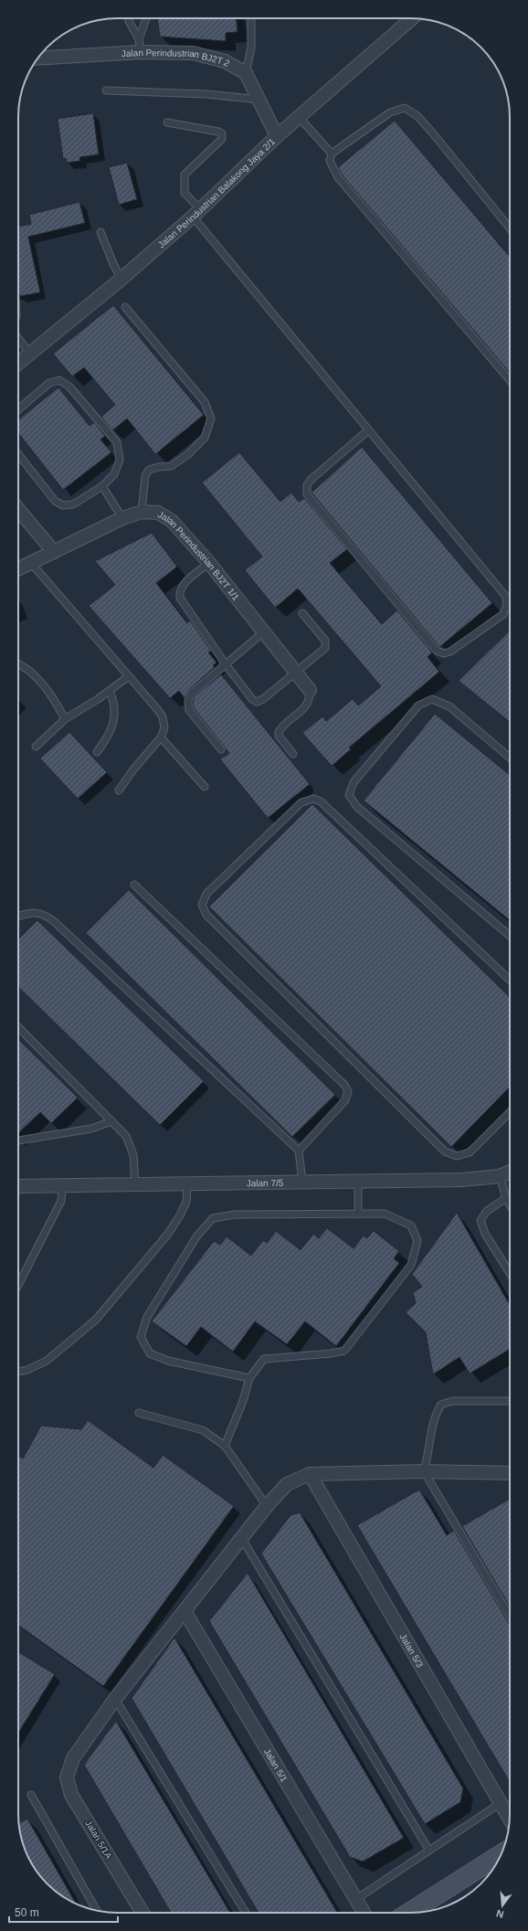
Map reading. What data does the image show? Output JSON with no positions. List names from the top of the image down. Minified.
{"streets":{"street":["Jalan Perindustrian BJ2T 2","Jalan Perindustrian Balakong Jaya 2/1","Jalan Perindustrian BJ2T 1/1","Jalan 7/5","Jalan 5/3","Jalan 5/1","Jalan 5/1A"]},"crossings":[["Jalan 5/3","Jalan 5/1A"],["Jalan 5/1","Jalan 5/1A"]],"scale_bar":"50 m","north":"bottom"}
